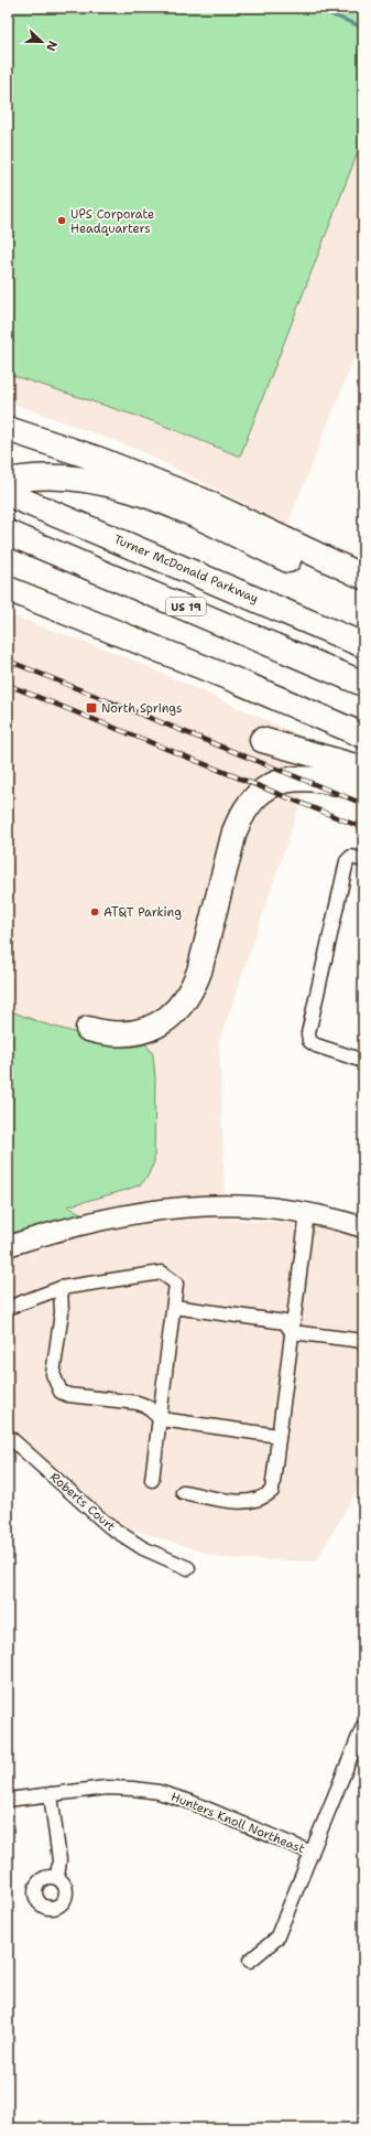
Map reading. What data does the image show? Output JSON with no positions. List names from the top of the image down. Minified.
{"streets":{"highway":["Turner McDonald Parkway","US 19"],"street":["Roberts Court","Hunters Knoll Northeast"]},"places":{"other":["UPS Corporate Headquarters","AT&T Parking"],"transit":["North Springs"]},"north":"right"}
